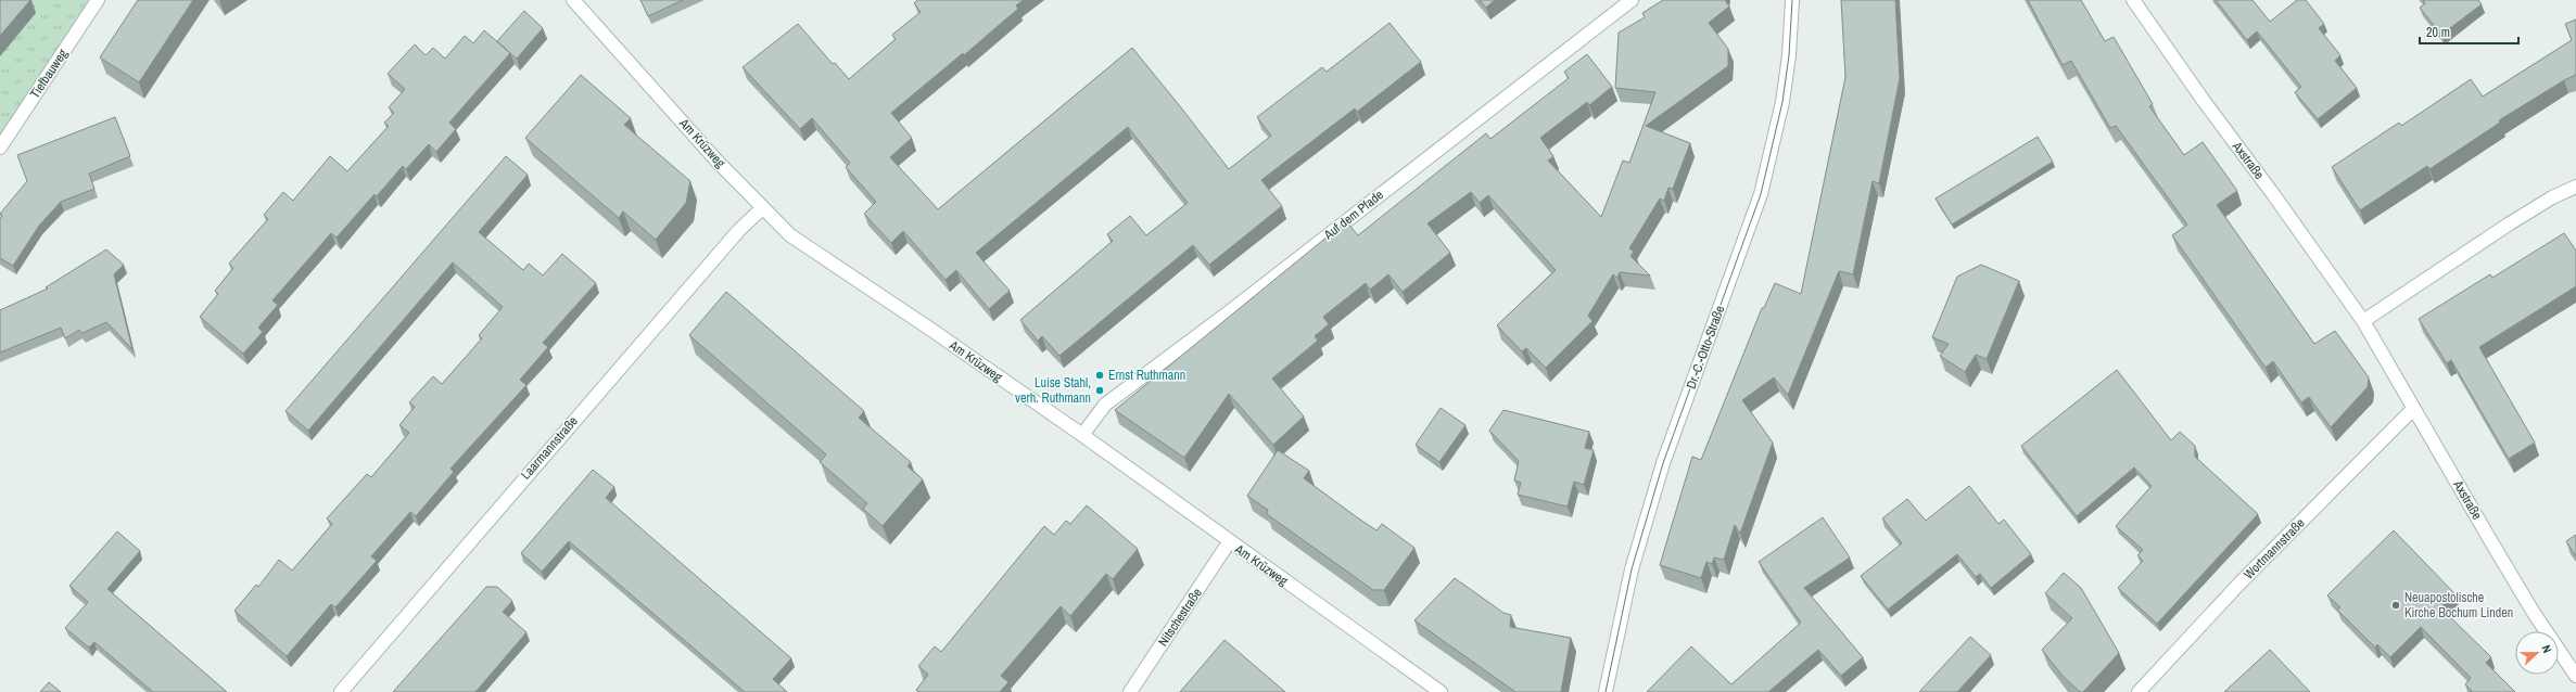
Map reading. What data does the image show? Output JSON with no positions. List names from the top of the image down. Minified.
{"streets":{"street":["Tiefbauweg","Am Krüzweg","Axstraße","Auf dem Pfade","Dr.-C.-Otto-Straße","Laarmannstraße","Wortmannstraße","Nitschestraße"]},"crossings":[["Am Krüzweg","Auf dem Pfade"],["Am Krüzweg","Laarmannstraße"],["Am Krüzweg","Nitschestraße"],["Axstraße","Wortmannstraße"]],"places":["Ernst Ruthmann","Luise Stahl, verh. Ruthmann","Neuapostolische Kirche Bochum Linden"],"scale_bar":"20 m","north":"right"}
